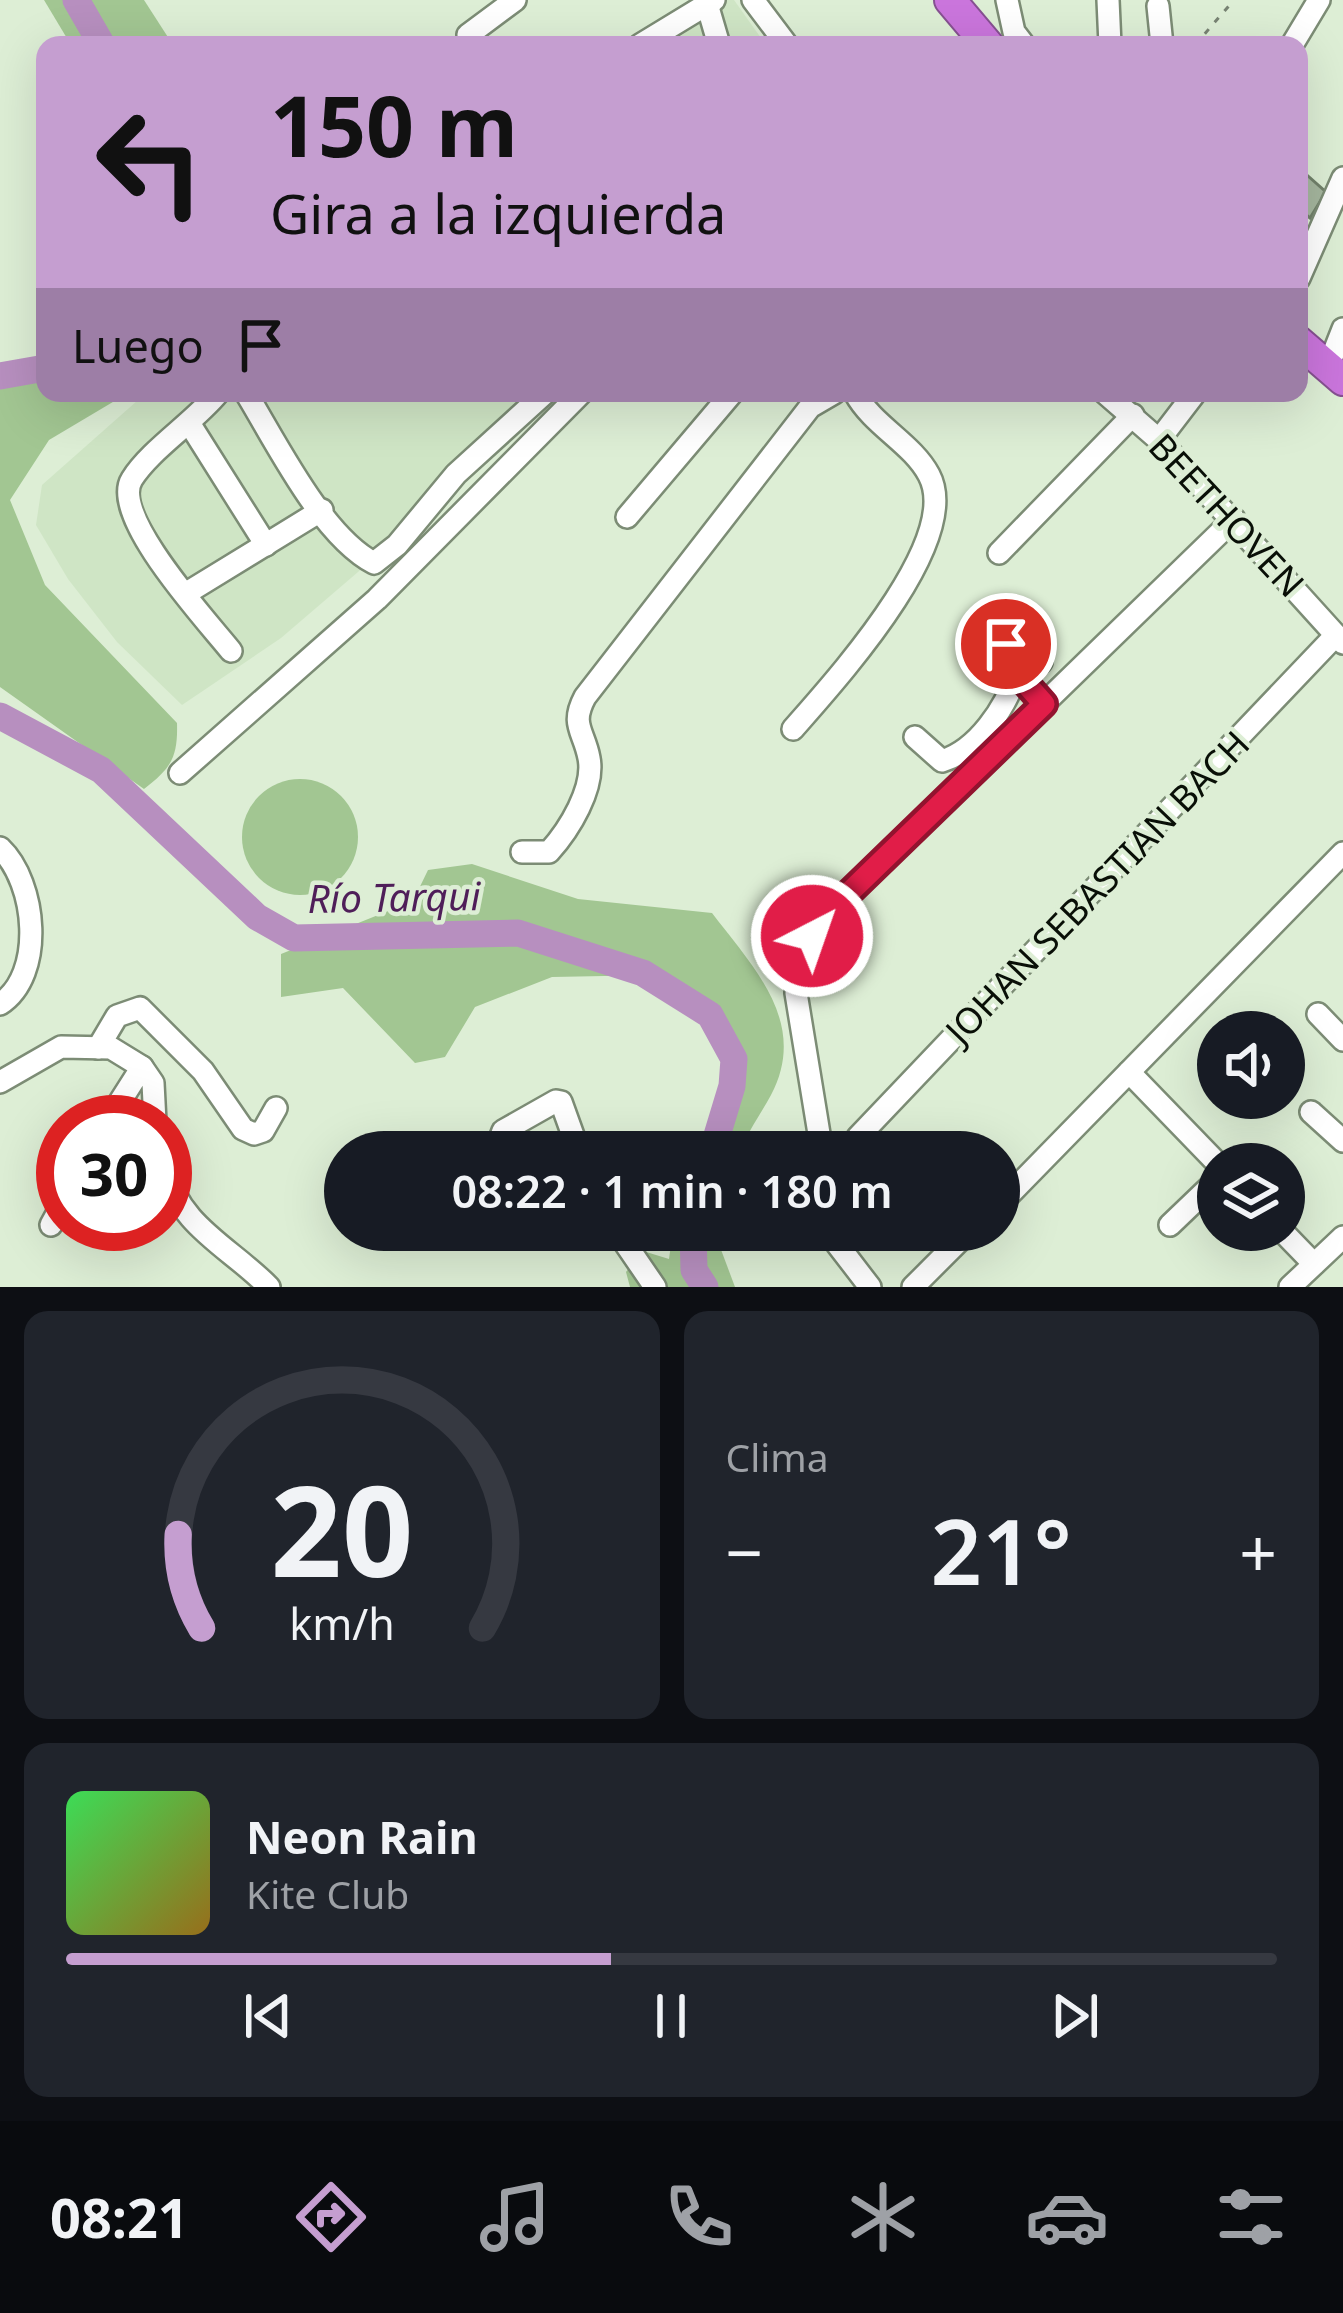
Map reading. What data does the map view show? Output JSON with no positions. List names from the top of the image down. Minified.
{"streets":{"street":["BEETHOVEN","JOHAN SEBASTIAN BACH"]},"crossings":[["BEETHOVEN","JOHAN SEBASTIAN BACH"]],"water":["Río Tarqui"],"page":{"turn":["150 m","Gira a la izquierda"],"then":"Luego","limit":"30","trip":"08:22 · 1 min · 180 m","tile":"Clima","heat":["−","21°","+"],"song":["Neon Rain","Kite Club"],"tabs":"08:21","gauge":["20","km/h"]}}
